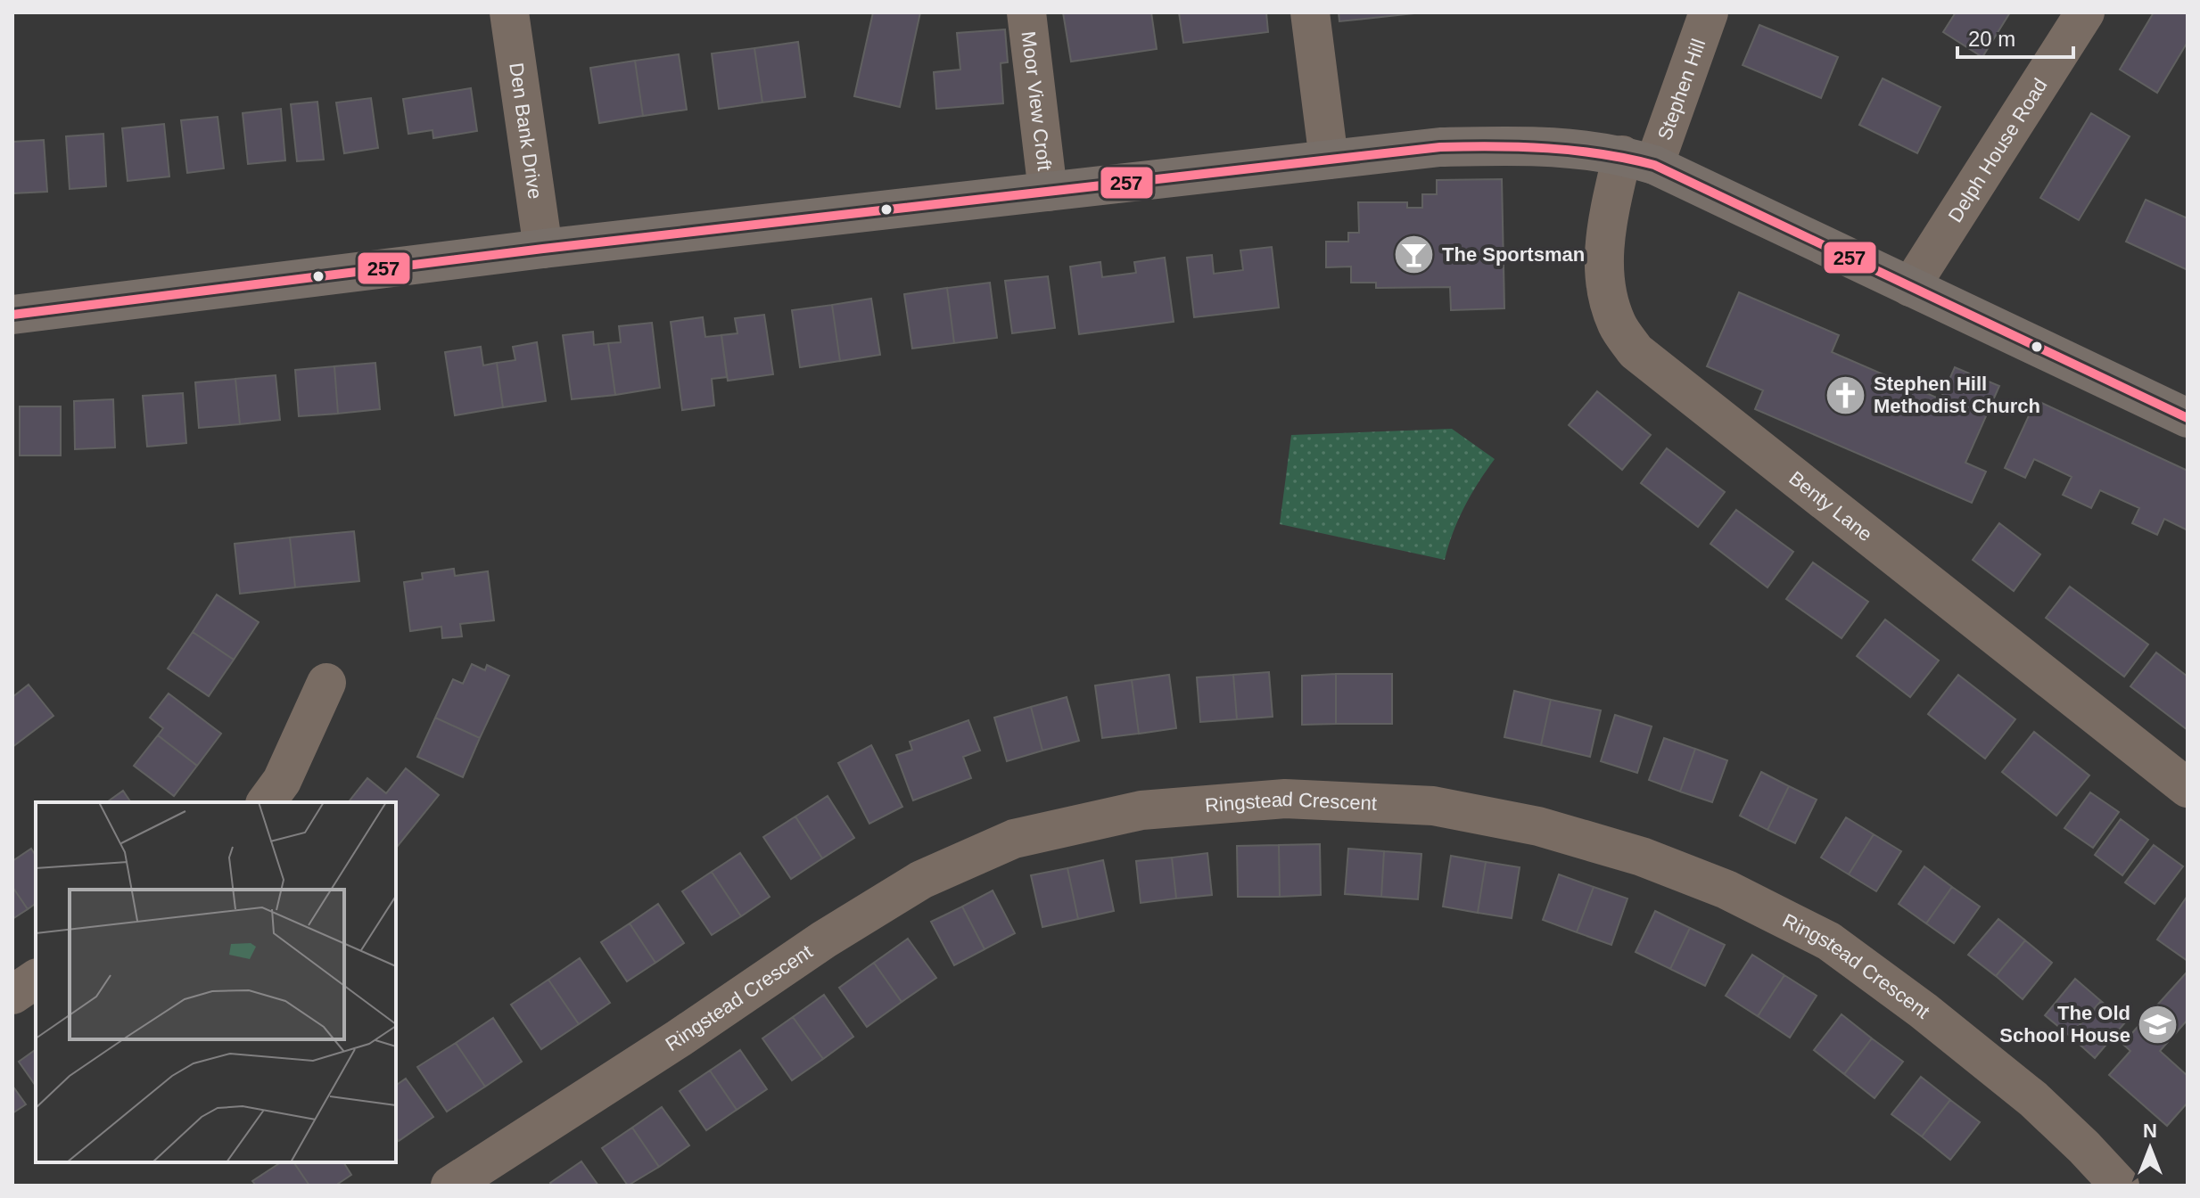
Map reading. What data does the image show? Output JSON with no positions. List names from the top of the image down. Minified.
{"streets":{"street":["Stephen Hill","Moor View Croft","Den Bank Drive","Delph House Road","Benty Lane","Ringstead Crescent"]},"crossings":[["Stephen Hill","Benty Lane"]],"places":{"bar":["The Sportsman"],"church":["Stephen Hill Methodist Church"],"school or university":["The Old School House"]},"lines":["transit line 257"],"scale_bar":"20 m","north":"top"}
